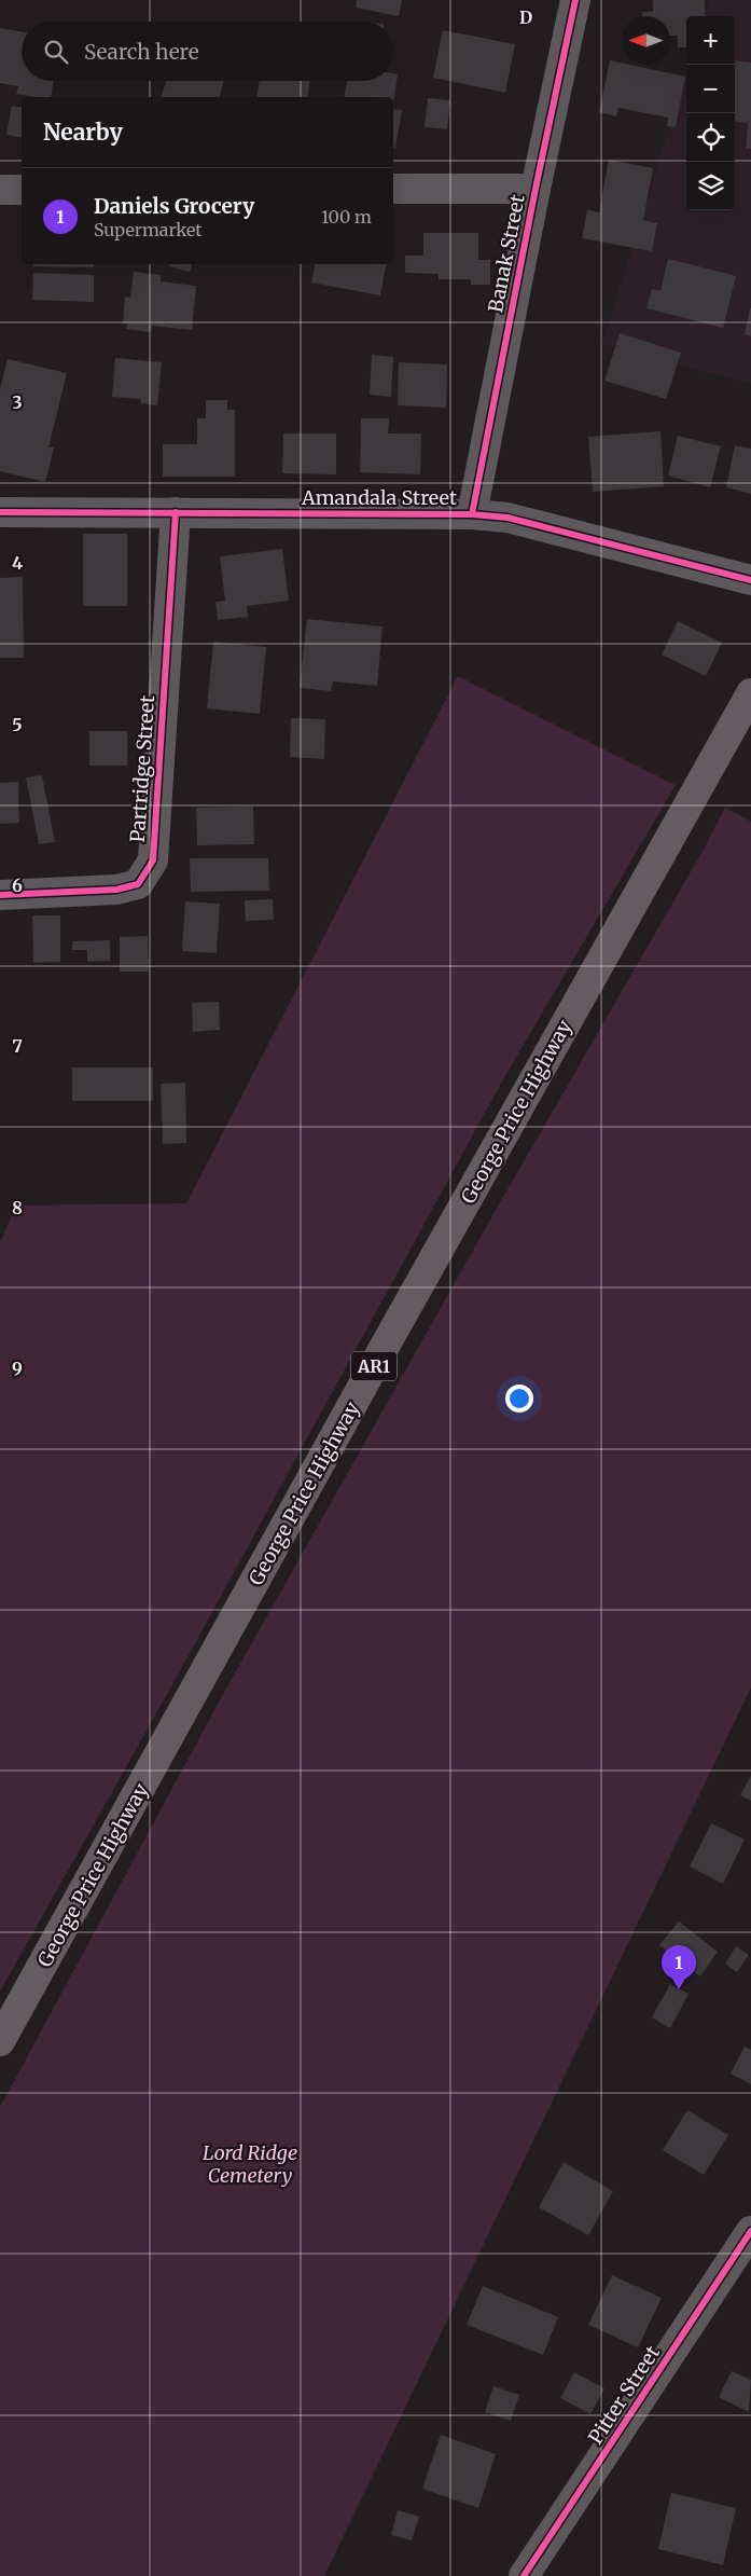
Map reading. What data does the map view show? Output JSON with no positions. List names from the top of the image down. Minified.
{"streets":{"main road":["George Price Highway","AR1"],"street":["Banak Street","Amandala Street","Partridge Street","Pitter Street"]},"crossings":[["Banak Street","Amandala Street"],["Amandala Street","Partridge Street"]],"parks":["Lord Ridge Cemetery"],"north":"left","page":{"map_buttons":["+","−"],"search":"Search here","heading":"Nearby","list":[{"mark":"1","name":"Daniels Grocery","note":"Supermarket","value":"100 m"}],"pins":"1"},"grid":{"columns":["D"],"rows":["3","4","5","6","7","8","9"]}}
